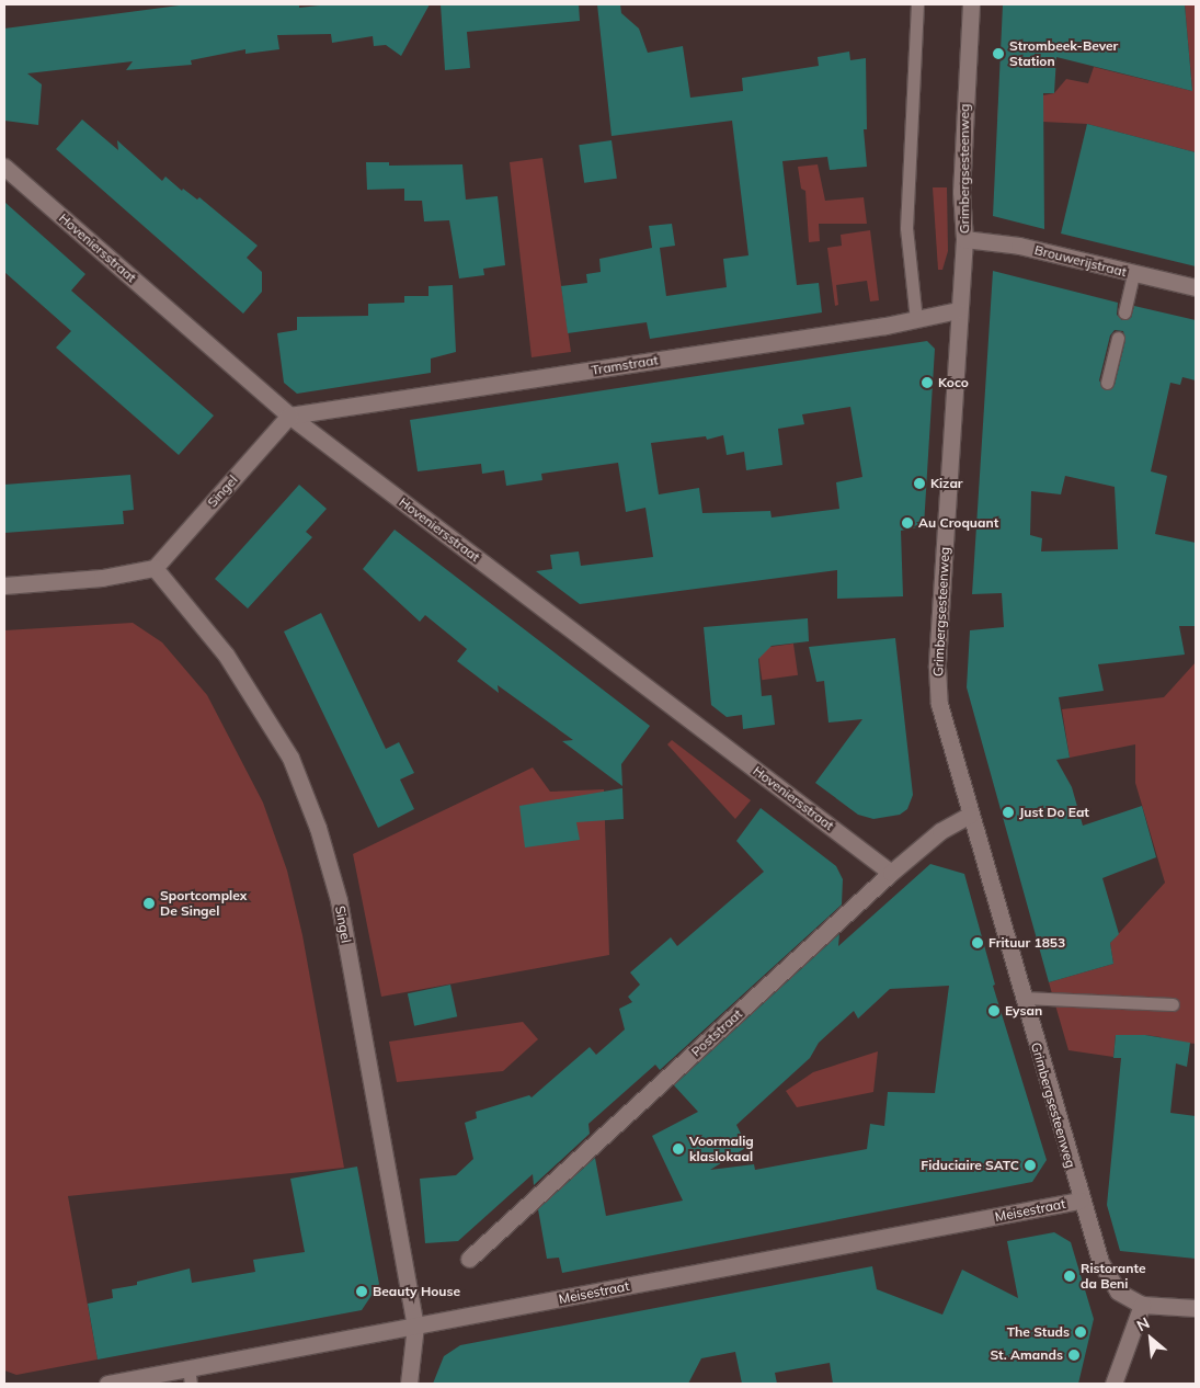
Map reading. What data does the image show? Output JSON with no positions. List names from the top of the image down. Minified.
{"streets":{"street":["Grimbergsesteenweg","Hoveniersstraat","Brouwerijstraat","Tramstraat","Singel","Poststraat","Meisestraat"]},"crossings":[["Grimbergsesteenweg","Brouwerijstraat"],["Grimbergsesteenweg","Tramstraat"],["Grimbergsesteenweg","Poststraat"],["Grimbergsesteenweg","Meisestraat"],["Hoveniersstraat","Tramstraat"],["Hoveniersstraat","Singel"],["Hoveniersstraat","Poststraat"],["Tramstraat","Singel"],["Singel","Meisestraat"]],"places":["Strombeek-Bever Station","Koco","Kizar","Au Croquant","Just Do Eat","Sportcomplex De Singel","Frituur 1853","Eysan","Voormalig klaslokaal","Fiduciaire SATC","Ristorante da Beni","Beauty House","The Studs","St. Amands"],"north":"top left"}
